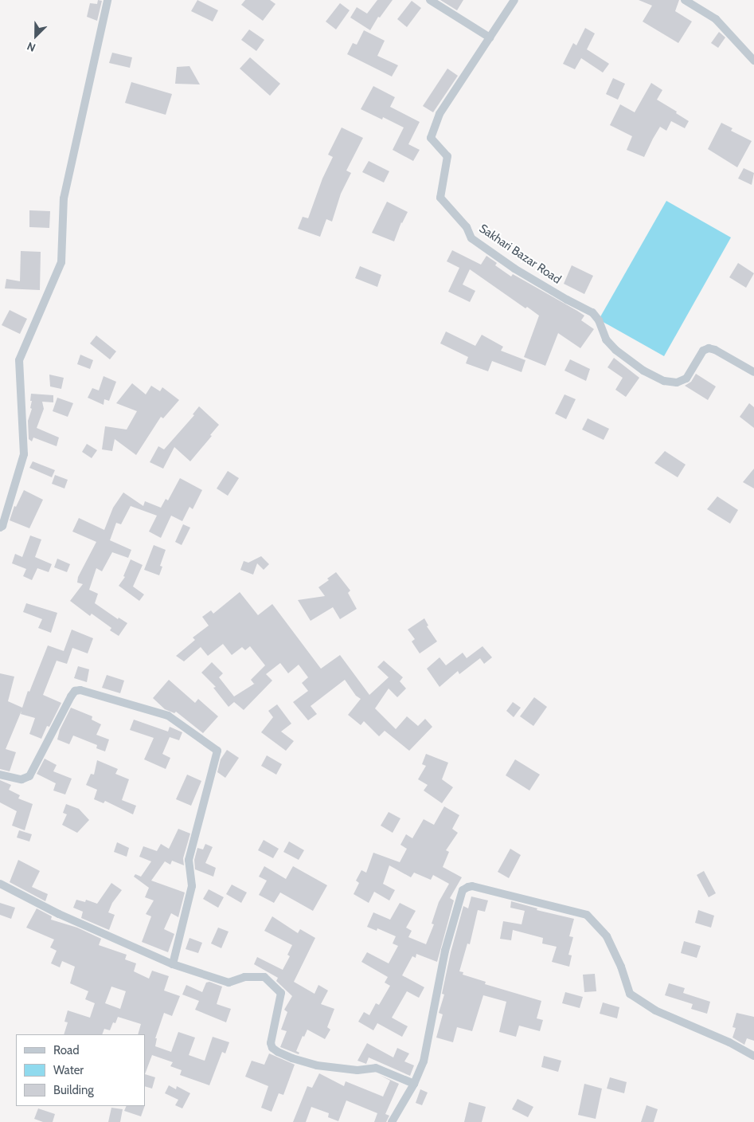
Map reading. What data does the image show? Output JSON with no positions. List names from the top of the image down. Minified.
{"streets":{"street":["Sakhari Bazar Road"]},"legend":["Road","Water","Building"],"north":"bottom left"}
